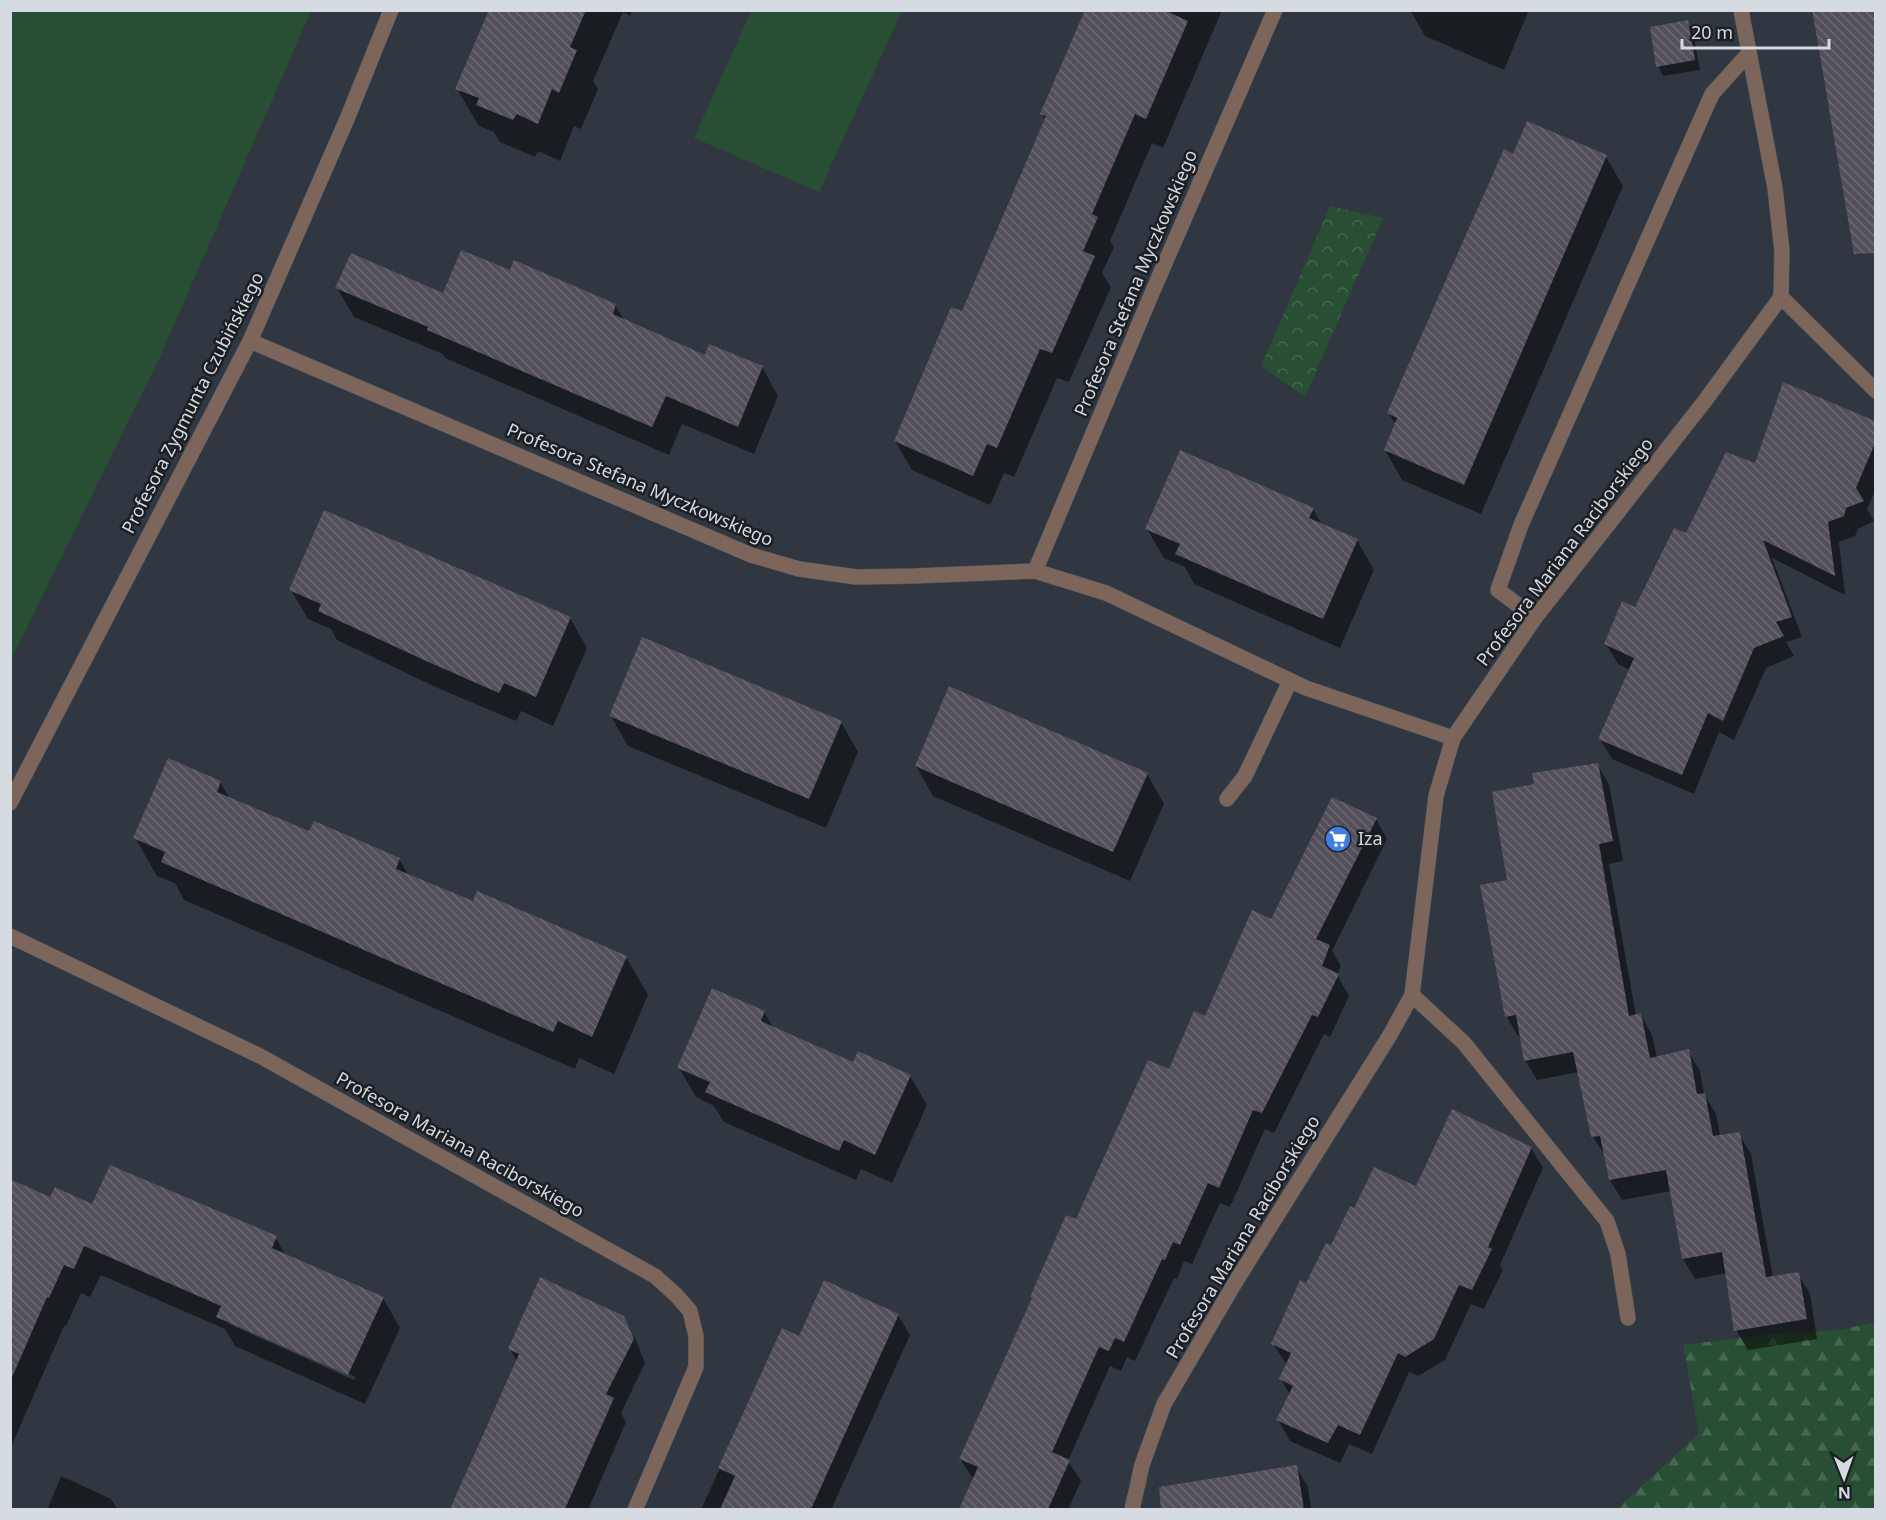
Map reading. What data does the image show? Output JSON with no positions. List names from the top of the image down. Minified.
{"streets":{"street":["Profesora Stefana Myczkowskiego","Profesora Zygmunta Czubińskiego","Profesora Mariana Raciborskiego"]},"crossings":[["Profesora Stefana Myczkowskiego","Profesora Zygmunta Czubińskiego"],["Profesora Stefana Myczkowskiego","Profesora Mariana Raciborskiego"]],"places":{"supermarket":["Iza"]},"scale_bar":"20 m","north":"bottom"}
